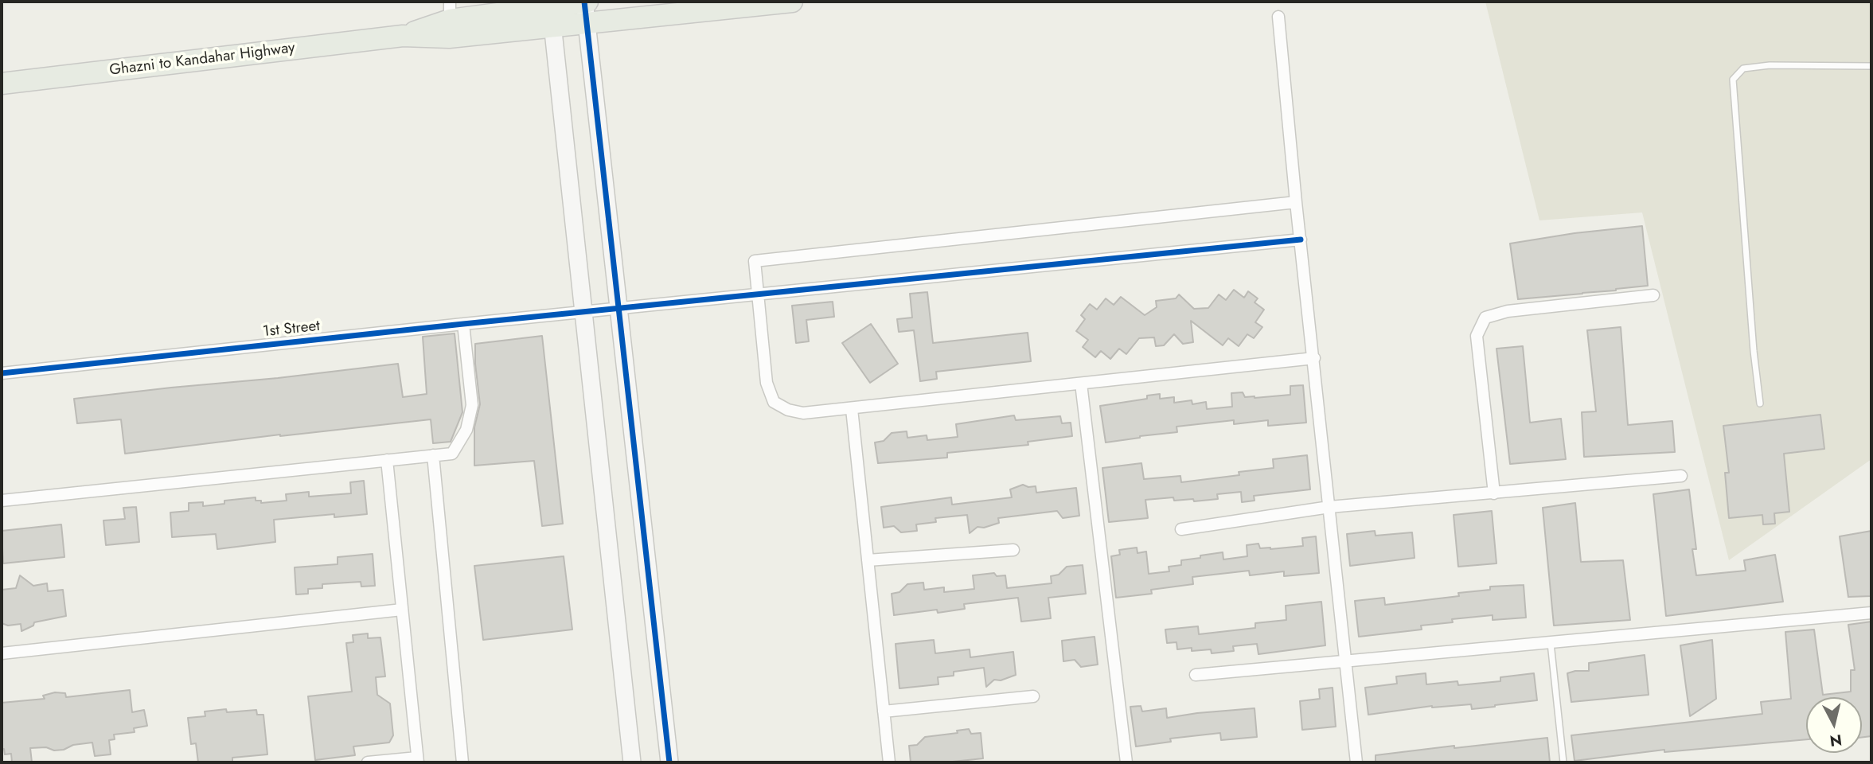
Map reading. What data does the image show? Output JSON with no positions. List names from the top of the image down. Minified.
{"streets":{"highway":["Ghazni to Kandahar Highway"],"street":["1st Street"]},"north":"bottom"}
